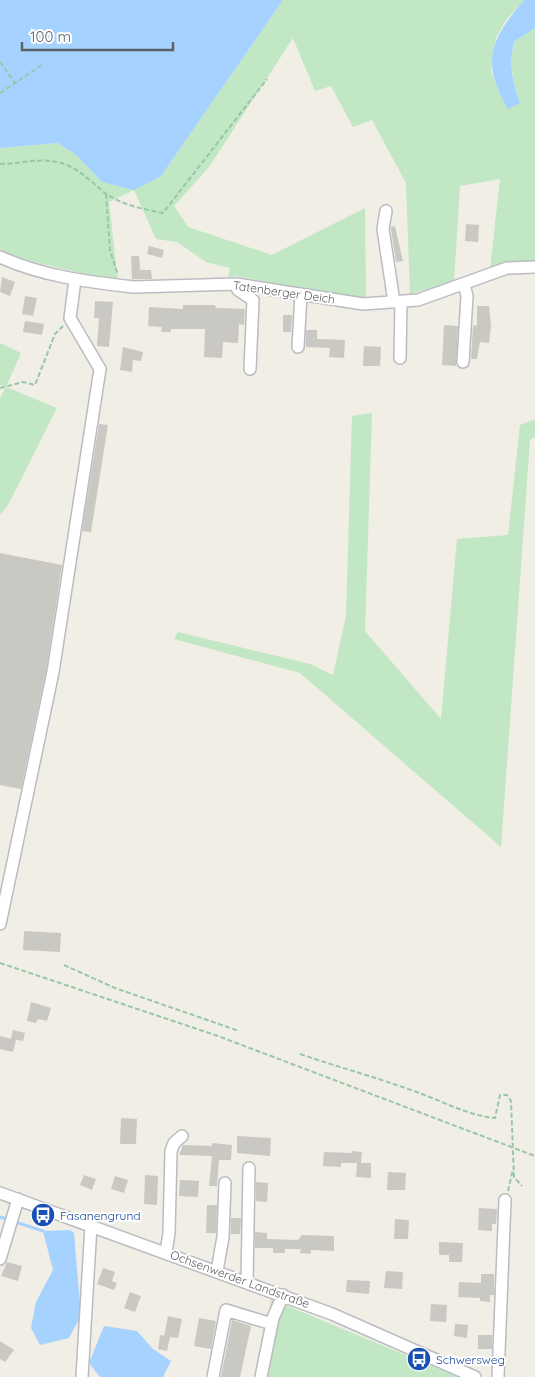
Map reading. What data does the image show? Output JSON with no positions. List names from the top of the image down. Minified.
{"streets":{"street":["Tatenberger Deich","Ochsenwerder Landstraße"]},"places":{"bus stop":["Fasanengrund","Schwersweg"]},"scale_bar":"100 m"}
